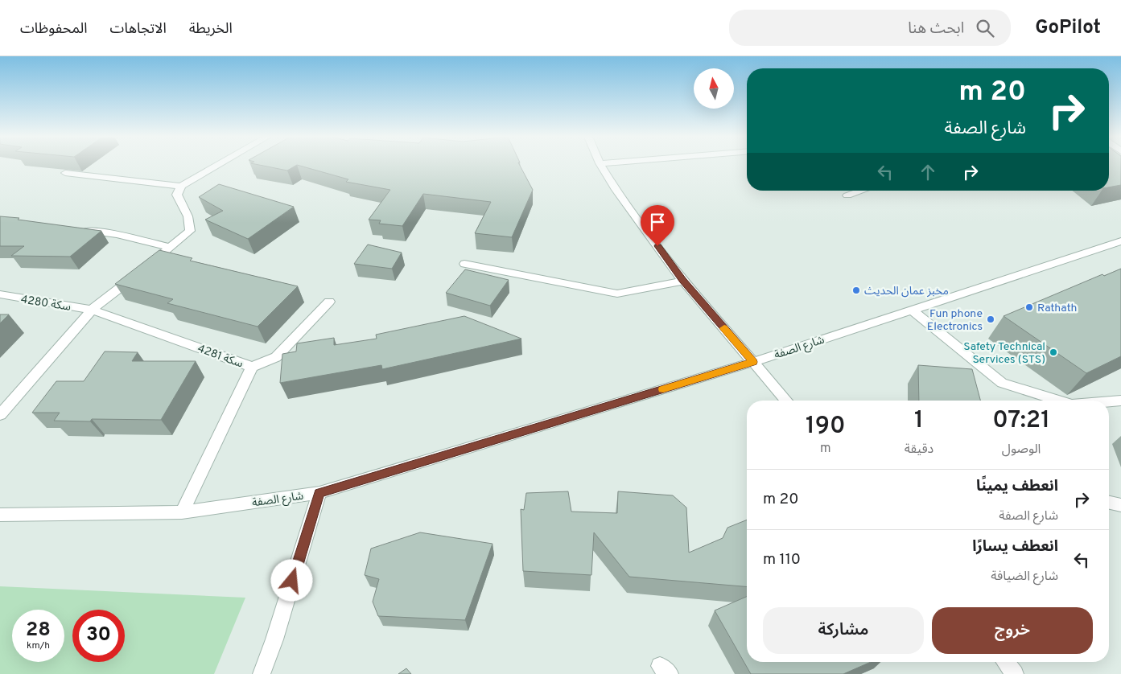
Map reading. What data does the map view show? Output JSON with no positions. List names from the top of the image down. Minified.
{"streets":{"street":["سكة 4280","شارع الصفة","سكة 4281"]},"crossings":[["سكة 4280","سكة 4281"]],"places":["مخبز عمان الحديث","Rathath","Fun phone Electronics","Safety Technical Services (STS)"],"north":"top","page":{"header":"GoPilot","search":"ابحث هنا","nav":["الخريطة","الاتجاهات","المحفوظات"],"turn":["20 m","شارع الصفة"],"eta":["07:21","الوصول","1","دقيقة","190","m"],"list":[{"name":"انعطف يمينًا","note":"شارع الصفة","value":"20 m"},{"name":"انعطف يسارًا","note":"شارع الضيافة","value":"110 m"}],"buttons":["خروج","مشاركة"],"speed":"28 km/h","limit":"30"}}
